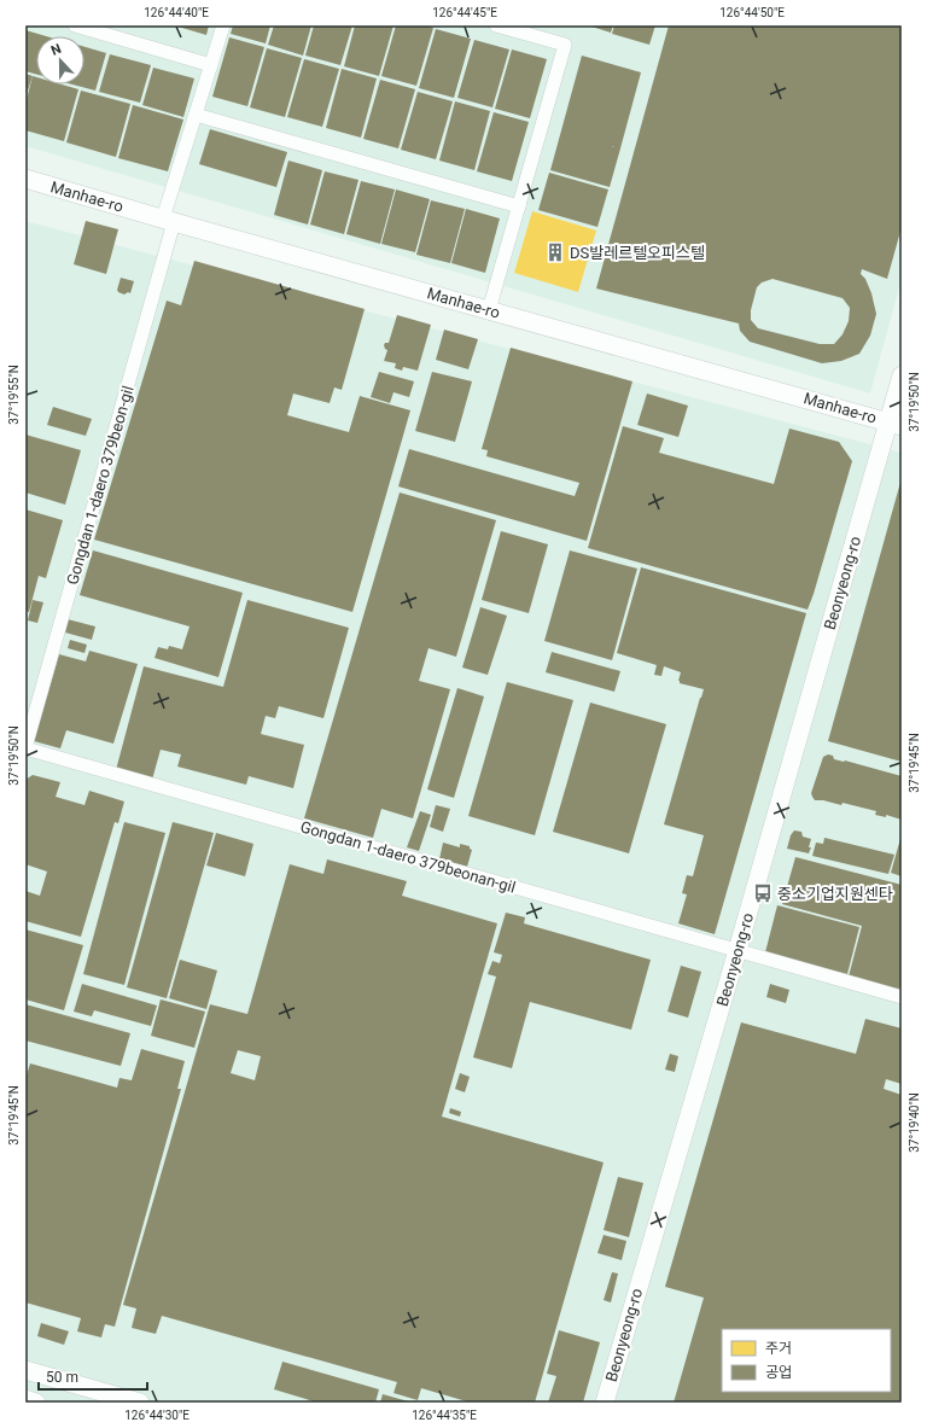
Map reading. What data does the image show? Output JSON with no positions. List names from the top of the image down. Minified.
{"streets":{"street":["Manhae-ro","Gongdan 1-daero 379beon-gil","Beonyeong-ro","Gongdan 1-daero 379beonan-gil"]},"crossings":[["Manhae-ro","Gongdan 1-daero 379beon-gil"],["Manhae-ro","Beonyeong-ro"],["Gongdan 1-daero 379beon-gil","Gongdan 1-daero 379beonan-gil"],["Beonyeong-ro","Gongdan 1-daero 379beonan-gil"]],"places":{"building":["DS발레르텔오피스텔"],"bus stop":["중소기업지원센타"]},"legend":["주거","공업"],"scale_bar":"50 m","north":"top","coordinates":["126°44'40\"E","126°44'45\"E","126°44'50\"E","37°19'55\"N","37°19'50\"N","37°19'45\"N","37°19'40\"N","126°44'30\"E","126°44'35\"E"]}
